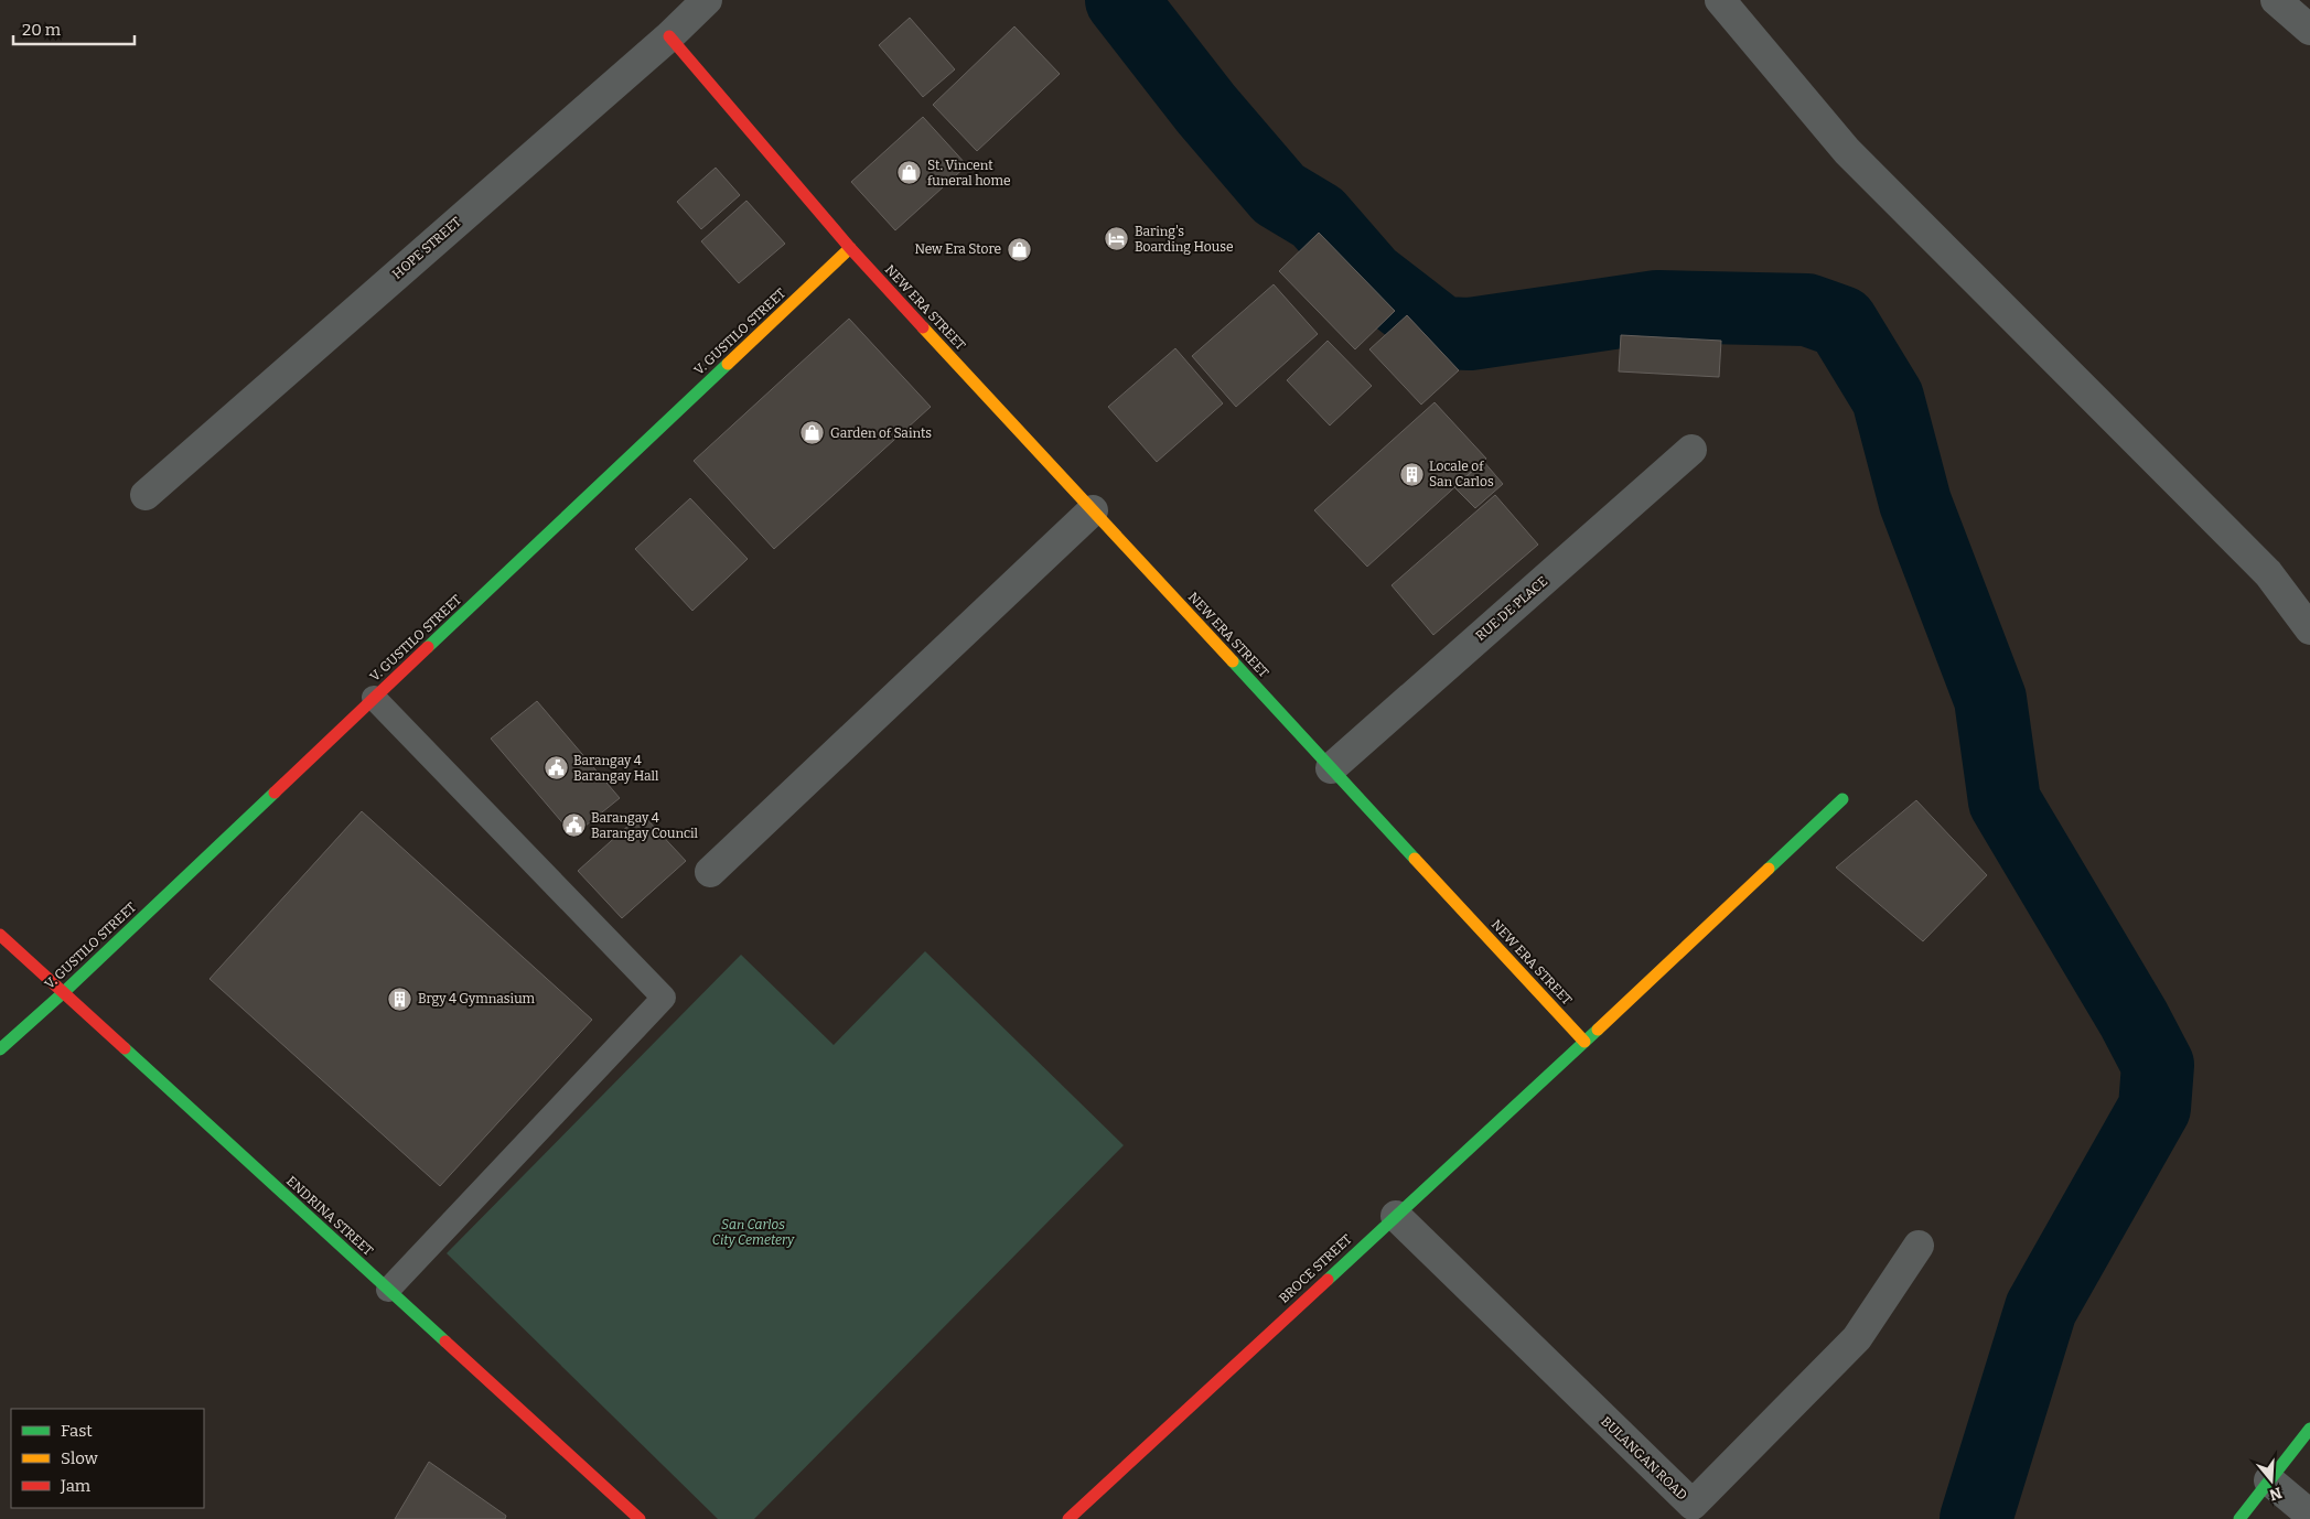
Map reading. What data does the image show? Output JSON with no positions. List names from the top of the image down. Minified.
{"streets":{"main road":["NEW ERA STREET","V. GUSTILO STREET","ENDRINA STREET","BROCE STREET"],"street":["HOPE STREET","RUE DE PLACE","BULANGAN ROAD"]},"crossings":[["HOPE STREET","NEW ERA STREET"],["NEW ERA STREET","V. GUSTILO STREET"],["NEW ERA STREET","RUE DE PLACE"],["NEW ERA STREET","BROCE STREET"],["V. GUSTILO STREET","ENDRINA STREET"],["BROCE STREET","BULANGAN ROAD"]],"parks":["San Carlos City Cemetery"],"places":{"shop":["St. Vincent funeral home","New Era Store","Garden of Saints"],"hotel":["Baring's Boarding House"],"building":["Locale of San Carlos","Brgy 4 Gymnasium"],"public building":["Barangay 4 Barangay Hall","Barangay 4 Barangay Council"]},"legend":["Fast","Slow","Jam"],"scale_bar":"20 m","north":"bottom"}
